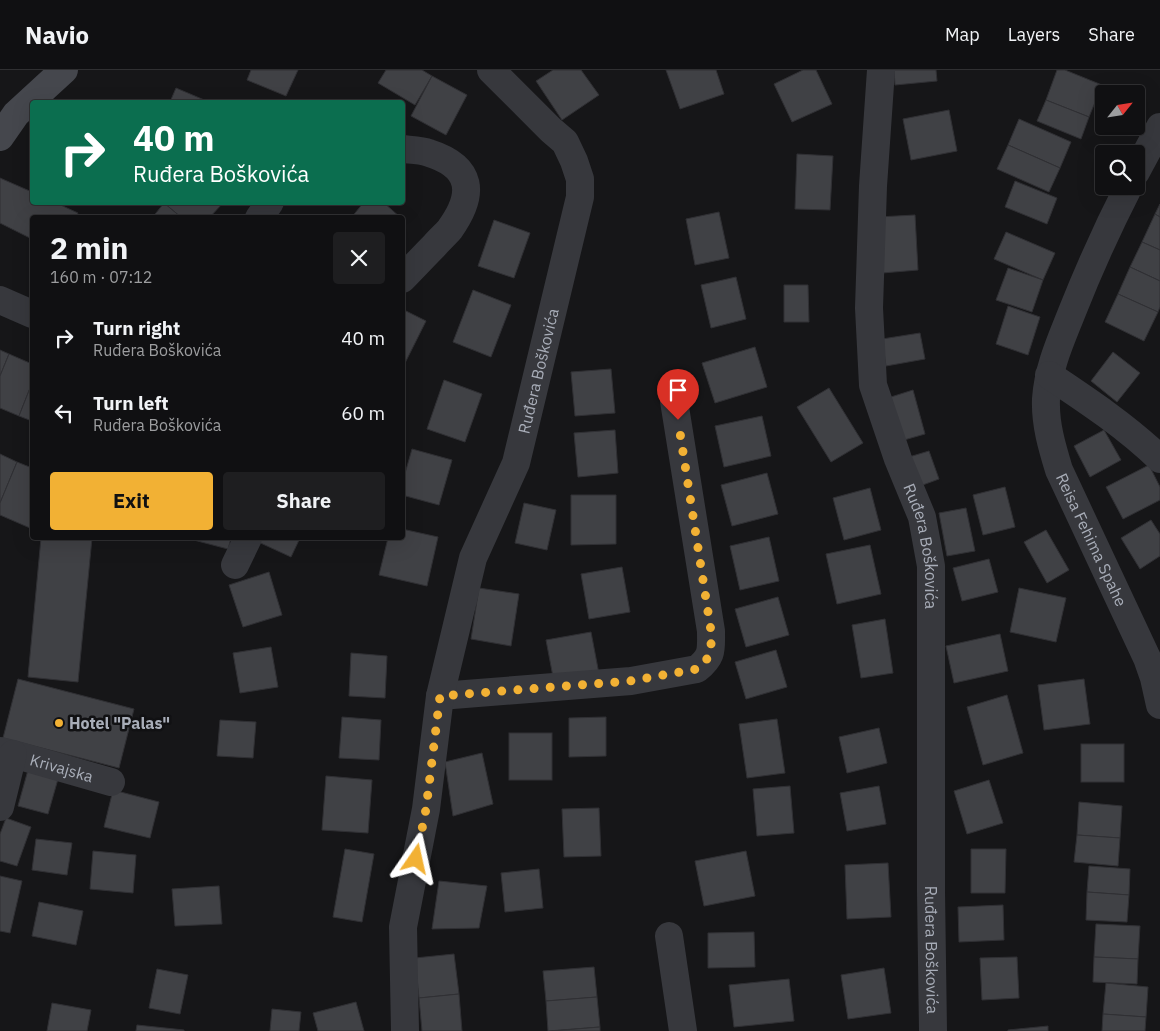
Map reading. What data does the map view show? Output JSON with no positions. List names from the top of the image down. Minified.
{"streets":{"street":["Ruđera Boškovića","Reisa Fehima Spahe","Krivajska"]},"places":["Hotel \"Palas\""],"north":"top right","page":{"header":"Navio","nav":["Map","Layers","Share"],"turn":["40 m","Ruđera Boškovića"],"heading":["2 min","160 m · 07:12"],"list":[{"name":"Turn right","note":"Ruđera Boškovića","value":"40 m"},{"name":"Turn left","note":"Ruđera Boškovića","value":"60 m"}],"buttons":["Exit","Share"]}}
